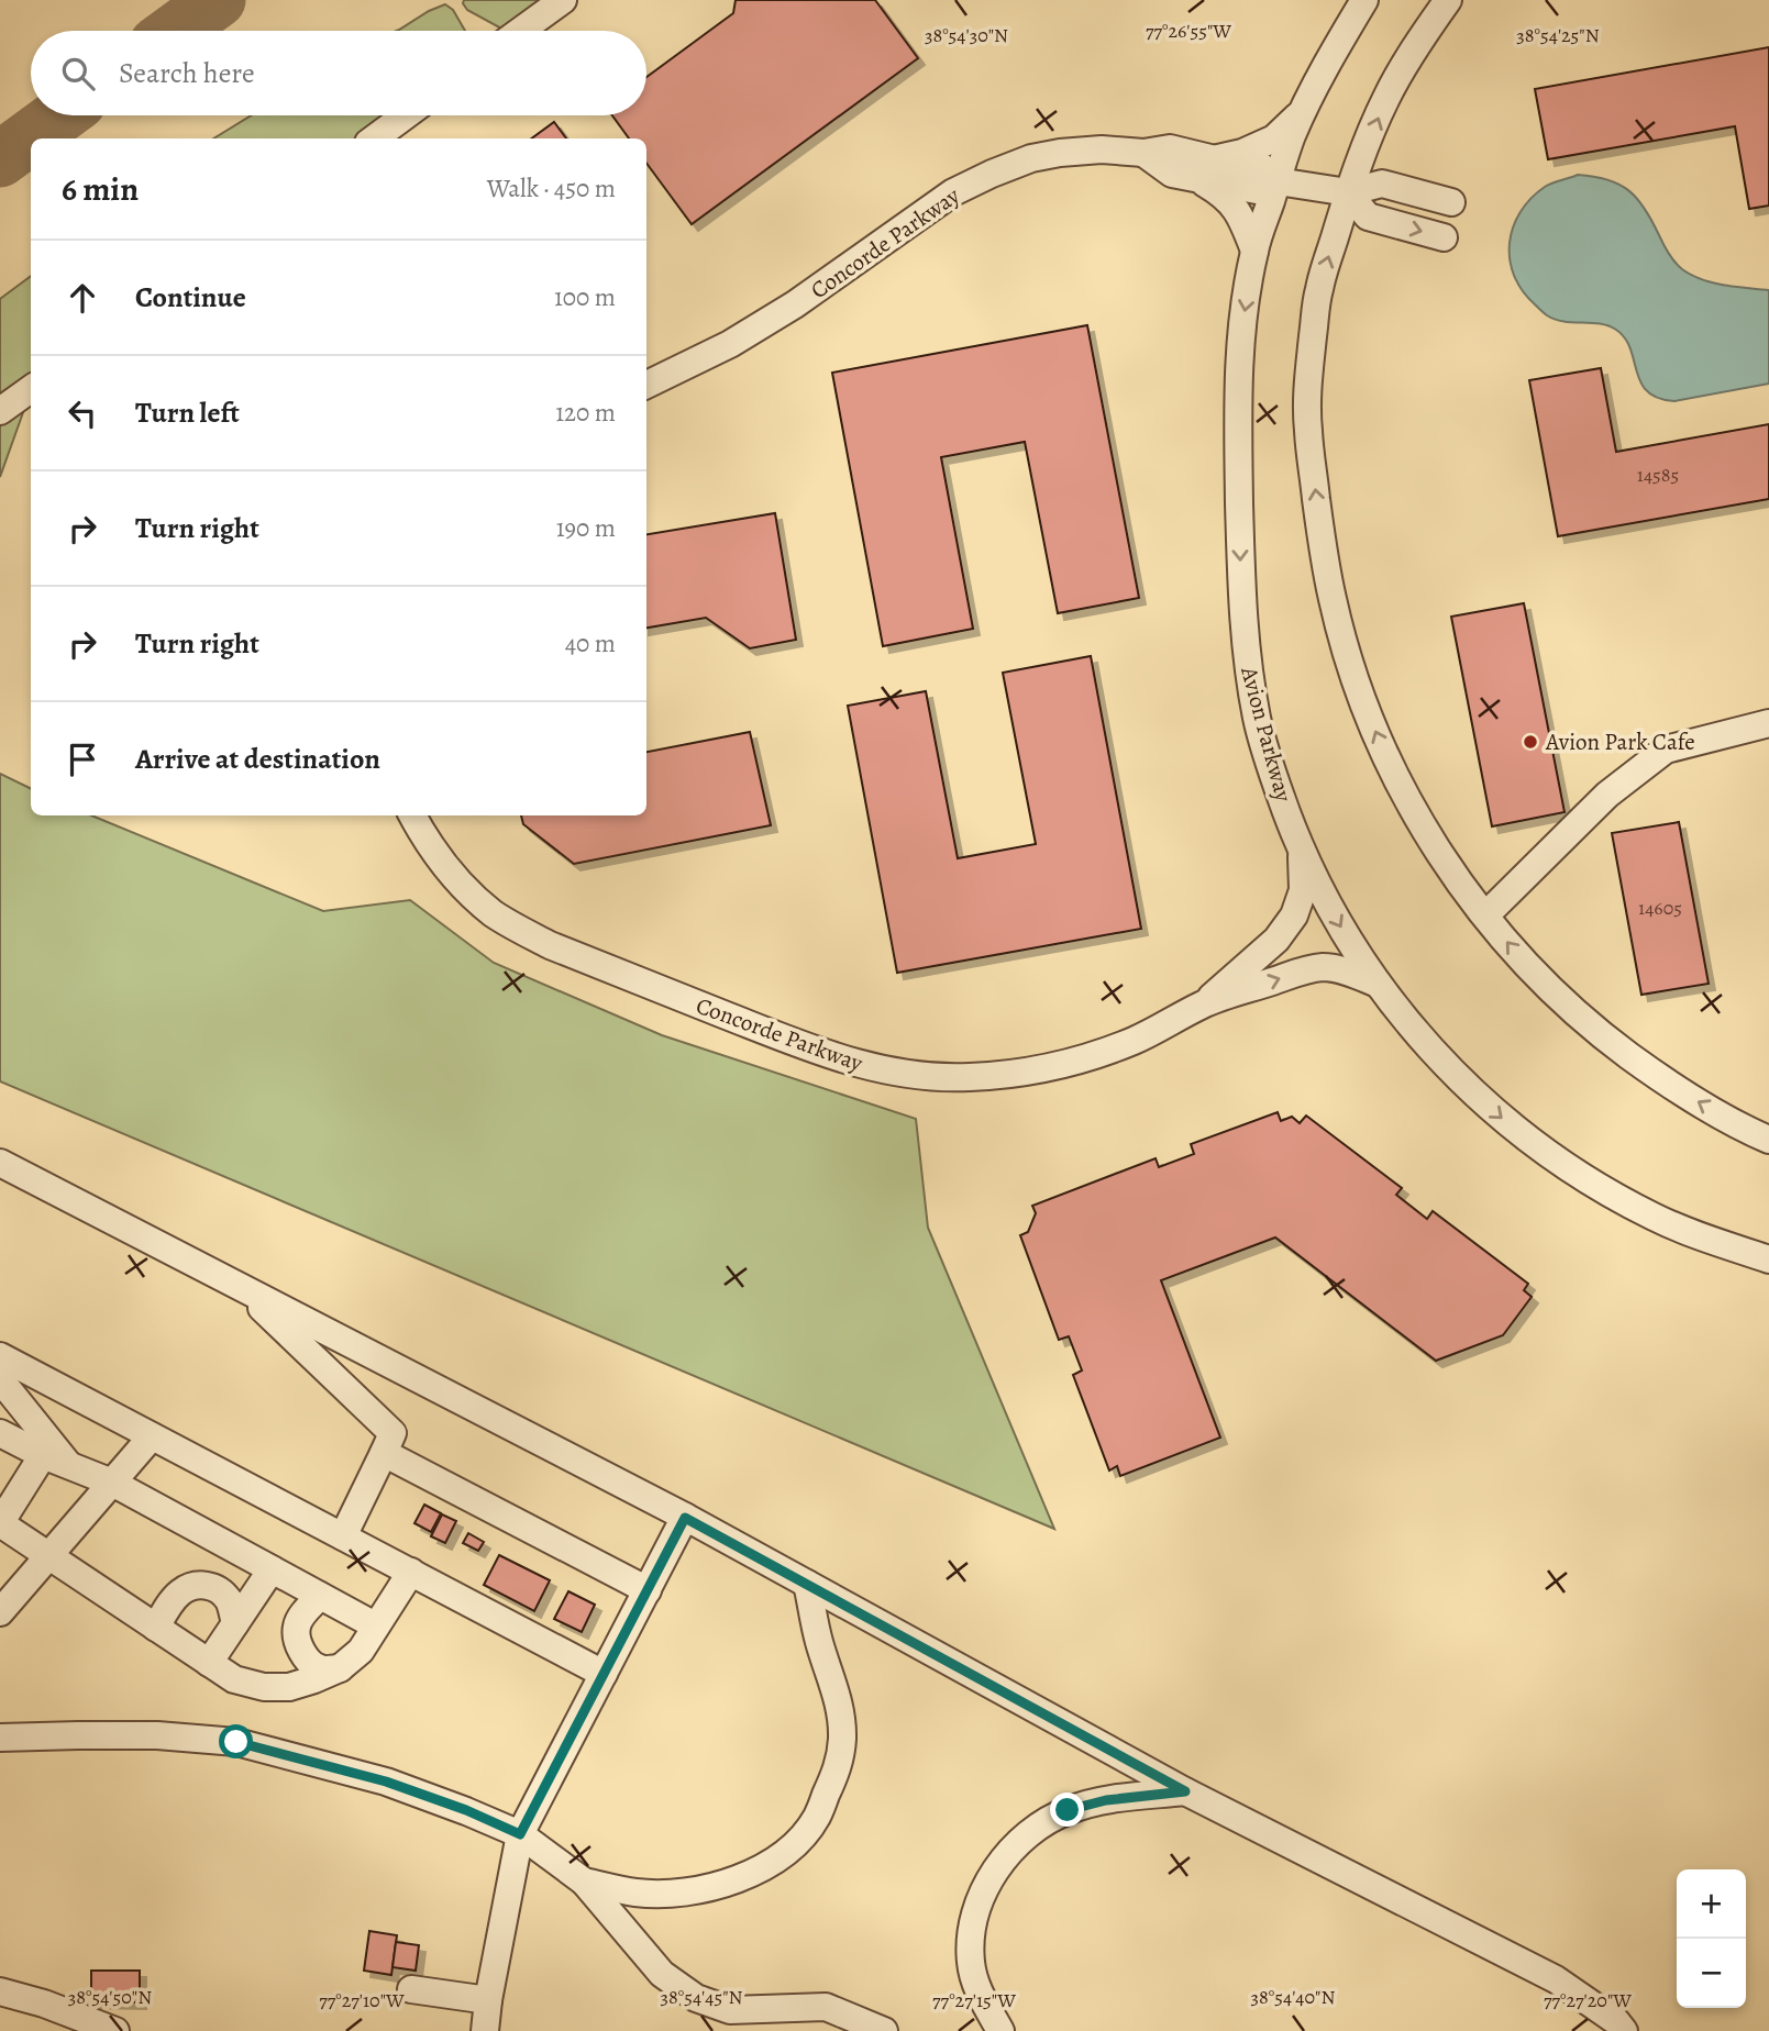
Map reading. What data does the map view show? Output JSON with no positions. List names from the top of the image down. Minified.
{"streets":{"street":["Concorde Parkway","Avion Parkway"]},"crossings":[["Concorde Parkway","Avion Parkway"]],"places":["Avion Park Cafe"],"house_numbers":["14585","14605"],"page":{"search":"Search here","heading":["6 min","Walk · 450 m"],"list":[["Continue","100 m"],["Turn left","120 m"],["Turn right","190 m"],["Turn right","40 m"],"Arrive at destination"],"map_buttons":["+","−"]},"coordinates":["77°26'55\"W","38°54'30\"N","38°54'25\"N","38°54'50\"N","38°54'45\"N","38°54'40\"N","77°27'10\"W","77°27'15\"W","77°27'20\"W"]}
